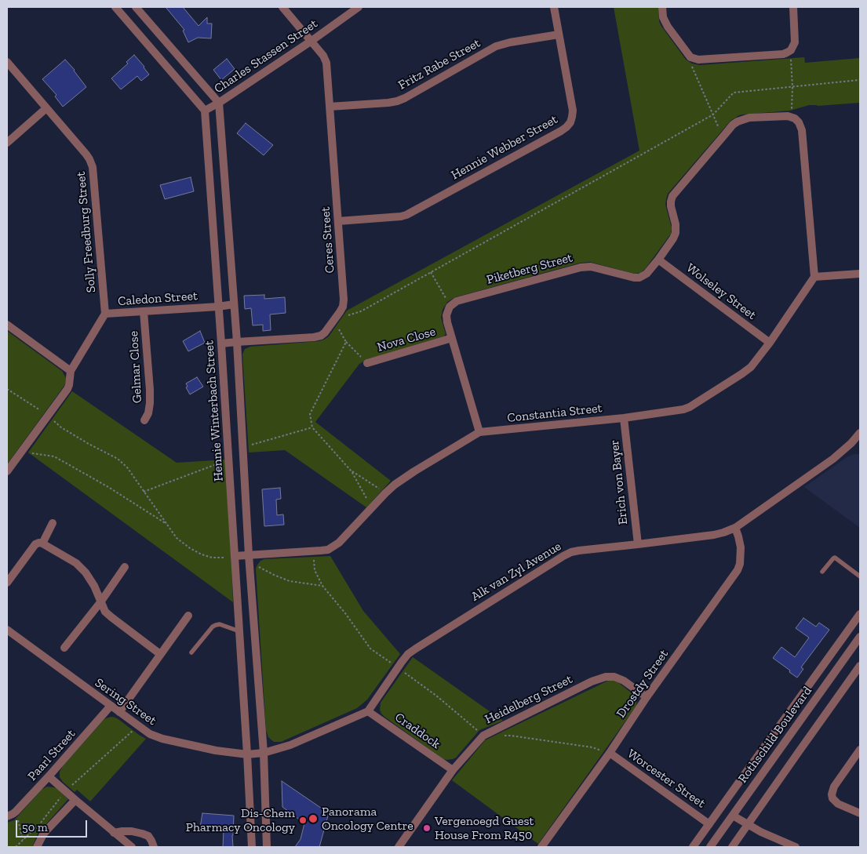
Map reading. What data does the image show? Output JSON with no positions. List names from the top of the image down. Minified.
{"streets":{"street":["Charles Stassen Street","Fritz Rabe Street","Hennie Webber Street","Solly Freedburg Street","Ceres Street","Piketberg Street","Wolseley Street","Caledon Street","Nova Close","Gelmar Close","Hennie Winterbach Street","Constantia Street","Erich von Bayer","Alk van Zyl Avenue","Drostdy Street","Heidelberg Street","Sering Street","Craddock","Rothschild Boulevard","Paarl Street","Worcester Street"]},"crossings":[["Charles Stassen Street","Ceres Street"],["Charles Stassen Street","Hennie Winterbach Street"],["Fritz Rabe Street","Hennie Webber Street"],["Fritz Rabe Street","Ceres Street"],["Hennie Webber Street","Ceres Street"],["Solly Freedburg Street","Caledon Street"],["Ceres Street","Hennie Winterbach Street"],["Piketberg Street","Wolseley Street"],["Wolseley Street","Constantia Street"],["Caledon Street","Gelmar Close"],["Caledon Street","Hennie Winterbach Street"],["Hennie Winterbach Street","Constantia Street"],["Hennie Winterbach Street","Sering Street"],["Constantia Street","Erich von Bayer"],["Erich von Bayer","Alk van Zyl Avenue"],["Alk van Zyl Avenue","Drostdy Street"],["Alk van Zyl Avenue","Craddock"],["Drostdy Street","Heidelberg Street"],["Drostdy Street","Worcester Street"],["Heidelberg Street","Craddock"],["Sering Street","Paarl Street"]],"places":["Panorama Oncology Centre","Dis-Chem Pharmacy Oncology","Vergenoegd Guest House From R450"],"scale_bar":"50 m"}
